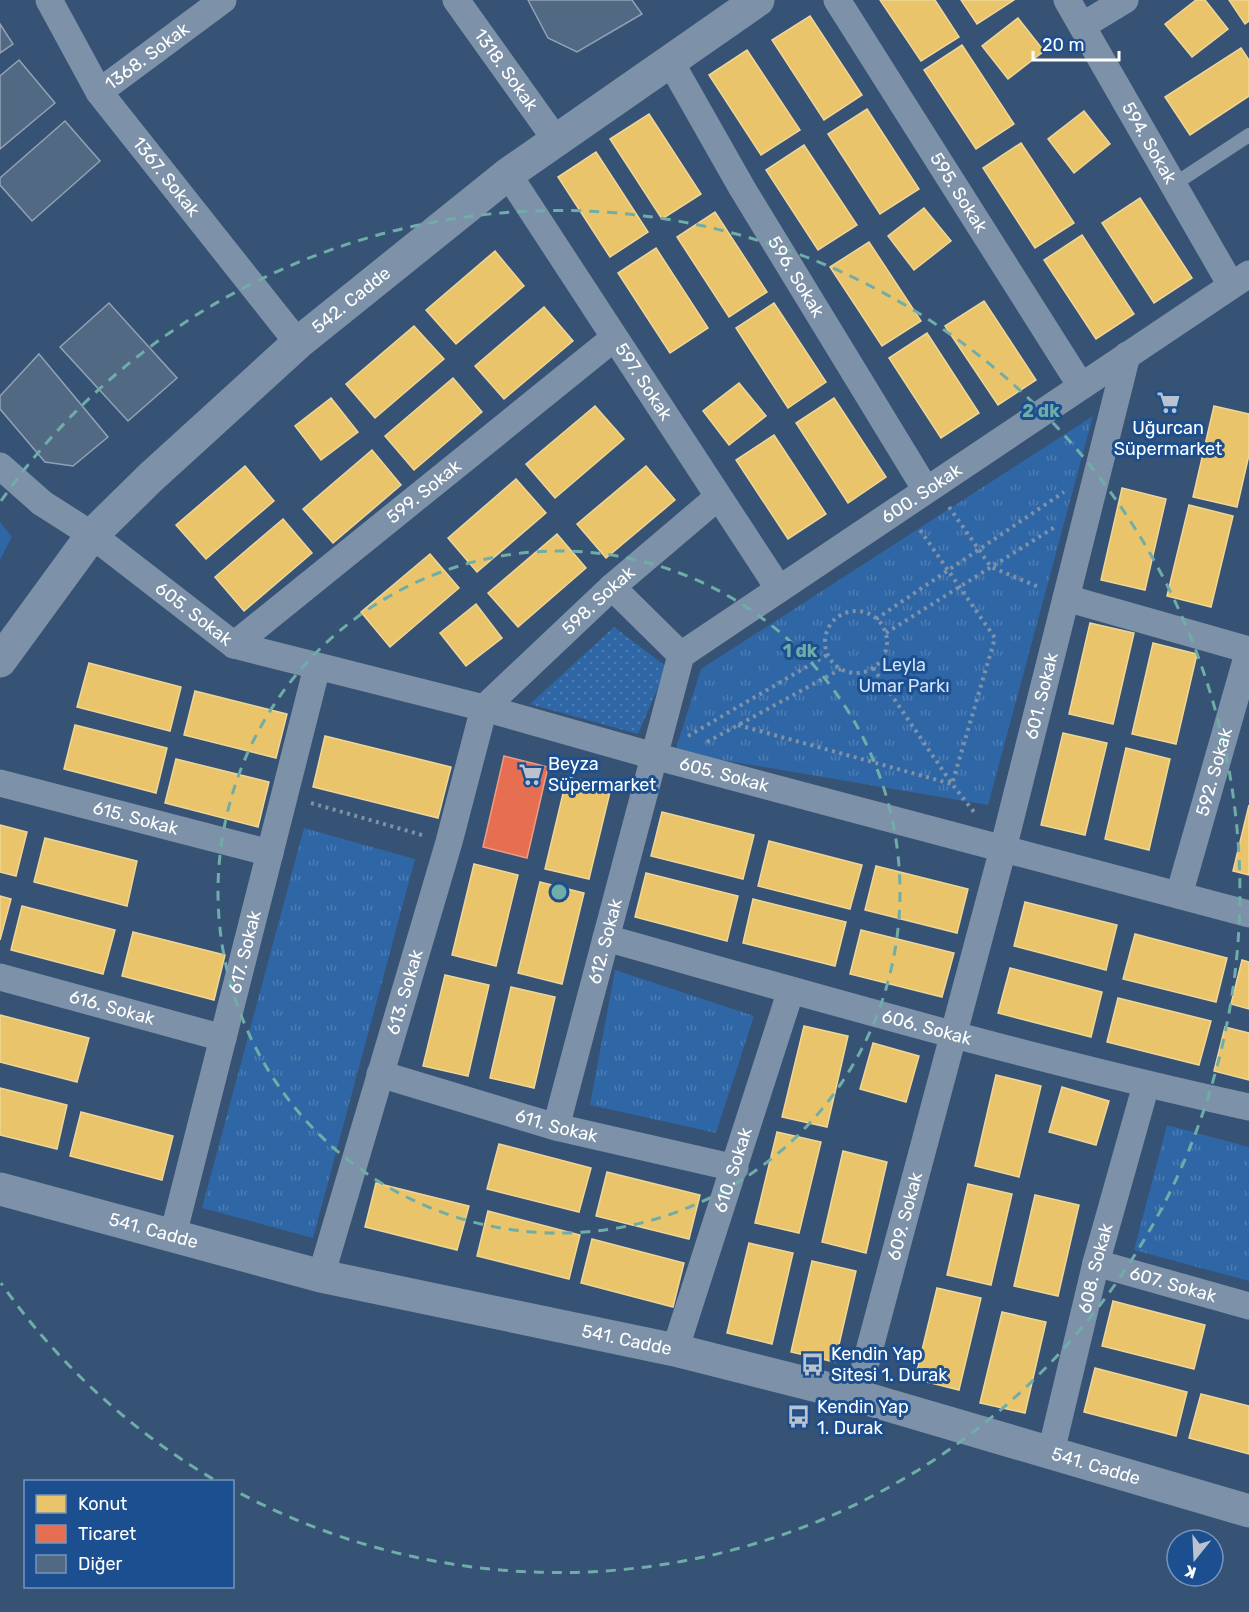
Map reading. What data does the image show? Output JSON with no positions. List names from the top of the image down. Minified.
{"streets":{"street":["1368. Sokak","1318. Sokak","594. Sokak","1367. Sokak","595. Sokak","596. Sokak","542. Cadde","597. Sokak","599. Sokak","600. Sokak","598. Sokak","605. Sokak","601. Sokak","592. Sokak","615. Sokak","612. Sokak","617. Sokak","613. Sokak","616. Sokak","606. Sokak","611. Sokak","610. Sokak","609. Sokak","541. Cadde","608. Sokak","607. Sokak"]},"crossings":[["1368. Sokak","1367. Sokak"],["1318. Sokak","542. Cadde"],["594. Sokak","600. Sokak"],["1367. Sokak","542. Cadde"],["595. Sokak","600. Sokak"],["596. Sokak","542. Cadde"],["596. Sokak","600. Sokak"],["542. Cadde","597. Sokak"],["542. Cadde","605. Sokak"],["597. Sokak","599. Sokak"],["597. Sokak","600. Sokak"],["597. Sokak","598. Sokak"],["599. Sokak","605. Sokak"],["600. Sokak","601. Sokak"],["598. Sokak","605. Sokak"],["598. Sokak","613. Sokak"],["605. Sokak","601. Sokak"],["605. Sokak","592. Sokak"],["605. Sokak","612. Sokak"],["605. Sokak","617. Sokak"],["605. Sokak","613. Sokak"],["601. Sokak","606. Sokak"],["601. Sokak","609. Sokak"],["615. Sokak","617. Sokak"],["612. Sokak","606. Sokak"],["612. Sokak","611. Sokak"],["617. Sokak","616. Sokak"],["617. Sokak","541. Cadde"],["613. Sokak","611. Sokak"],["613. Sokak","541. Cadde"],["606. Sokak","610. Sokak"],["606. Sokak","609. Sokak"],["606. Sokak","608. Sokak"],["611. Sokak","610. Sokak"],["610. Sokak","541. Cadde"],["609. Sokak","541. Cadde"],["541. Cadde","608. Sokak"],["608. Sokak","607. Sokak"]],"parks":["Leyla Umar Parkı"],"places":{"supermarket":["Uğurcan Süpermarket","Beyza Süpermarket"],"bus stop":["Kendin Yap Sitesi 1. Durak","Kendin Yap 1. Durak"]},"legend":["Konut","Ticaret","Diğer"],"scale_bar":"20 m","north":"bottom","rings":["2 dk","1 dk"]}
